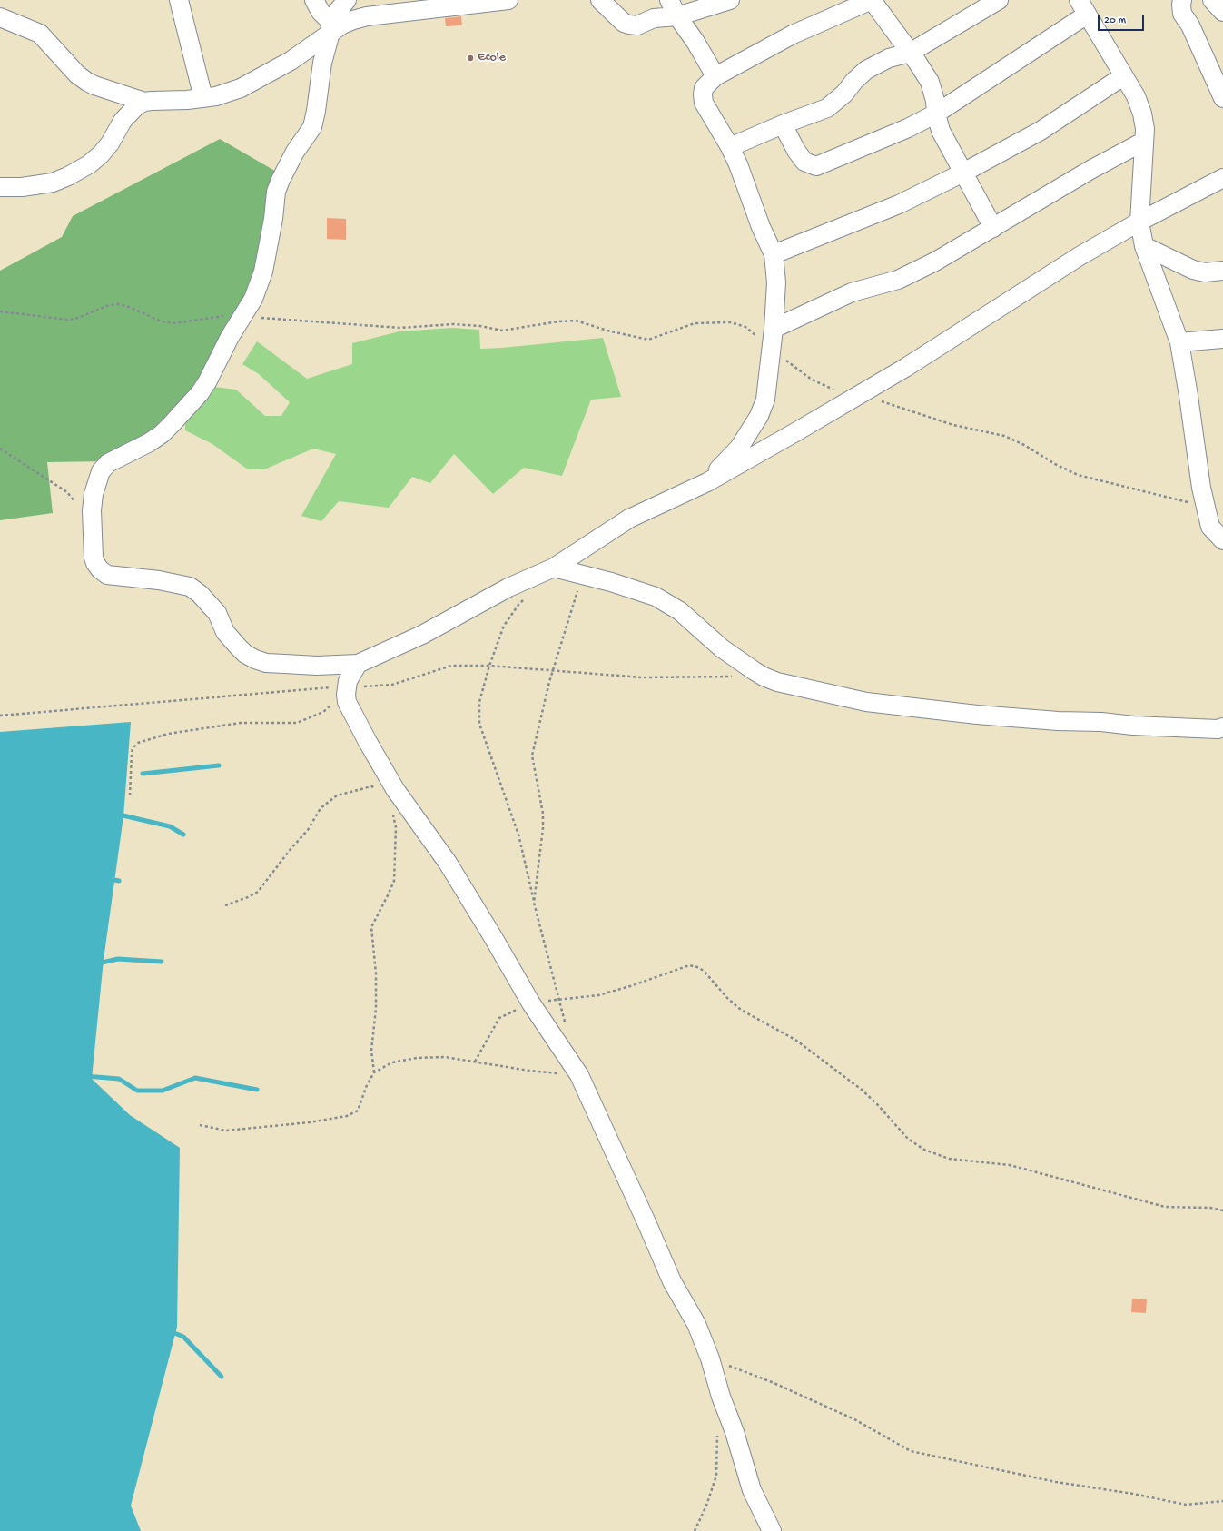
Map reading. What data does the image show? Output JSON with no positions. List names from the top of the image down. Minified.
{"places":["Ecole"],"scale_bar":"20 m"}
